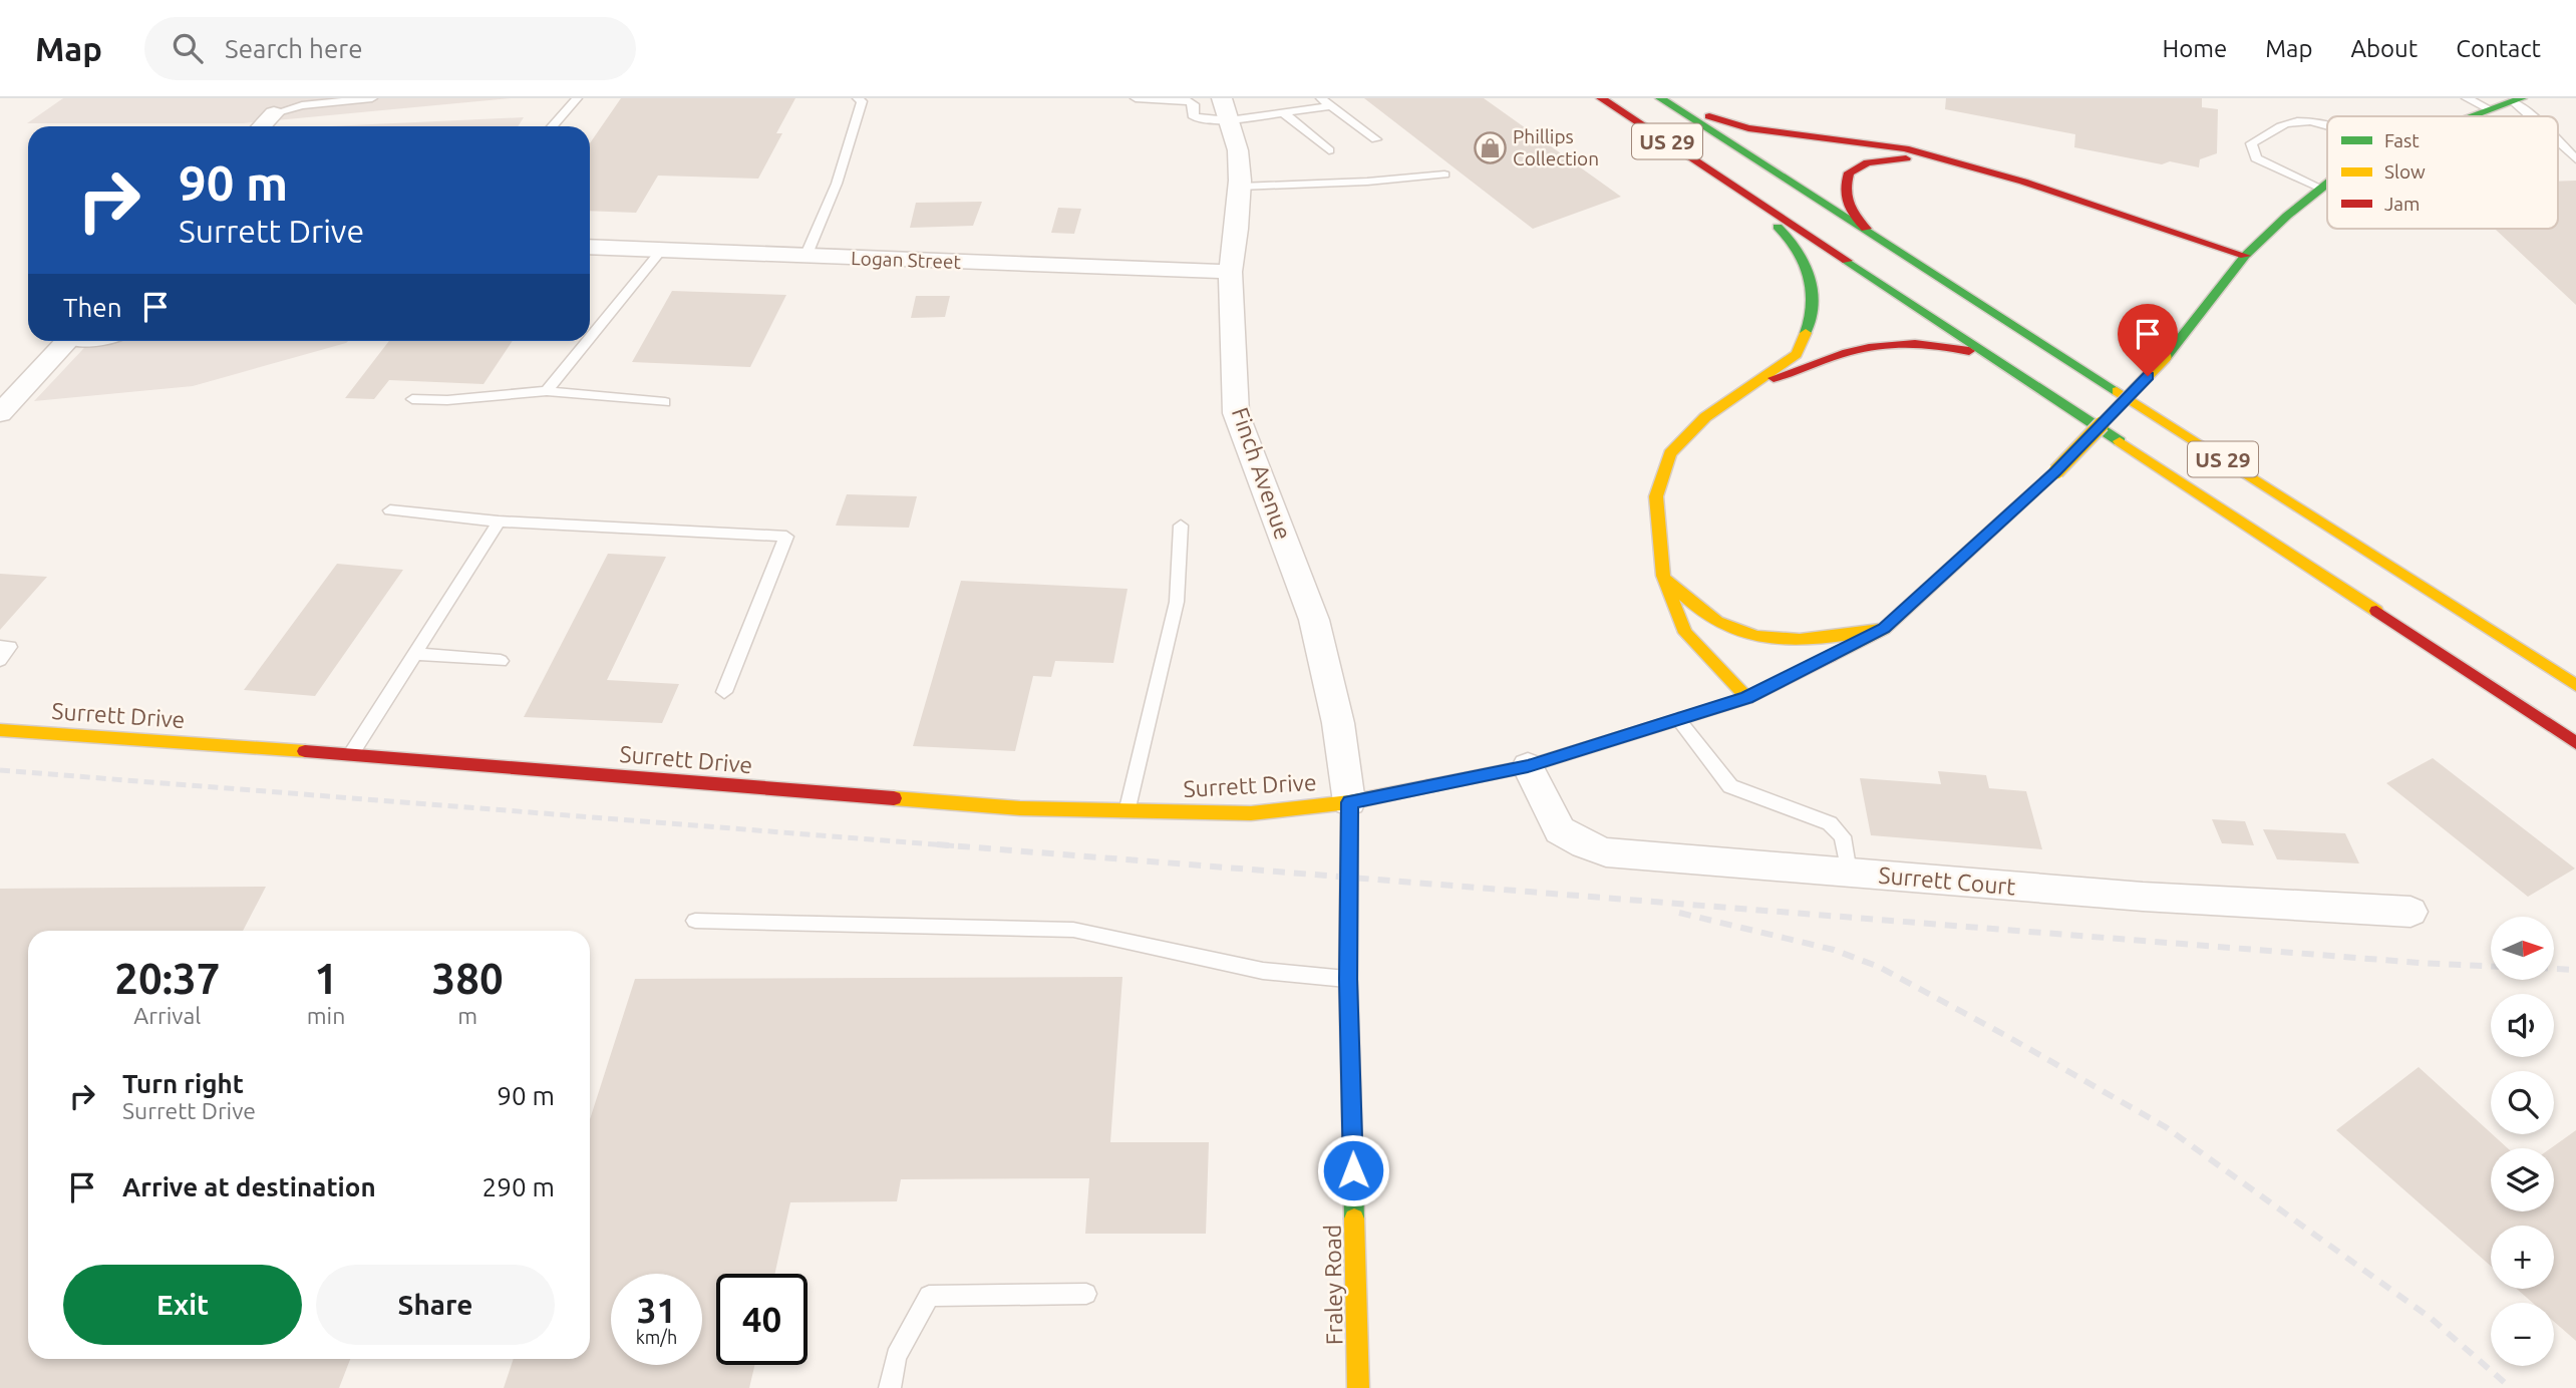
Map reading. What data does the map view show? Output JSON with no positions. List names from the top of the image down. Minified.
{"streets":{"main road":["US 29","Surrett Drive","Fraley Road"],"street":["Logan Street","Finch Avenue","Surrett Court"]},"crossings":[["Logan Street","Finch Avenue"],["Finch Avenue","Surrett Drive"],["Finch Avenue","Fraley Road"],["Surrett Drive","Surrett Court"],["Surrett Drive","Fraley Road"]],"places":{"shop":["Phillips Collection"]},"legend":["Fast","Slow","Jam"],"north":"right","page":{"header":"Map","search":"Search here","nav":["Home","Map","About","Contact"],"turn":["90 m","Surrett Drive"],"then":"Then","map_buttons":["+","−"],"eta":["20:37","Arrival","1","min","380","m"],"list":[{"name":"Turn right","note":"Surrett Drive","value":"90 m"},{"name":"Arrive at destination","value":"290 m"}],"buttons":["Exit","Share"],"speed":"31 km/h","limit":"40"}}
